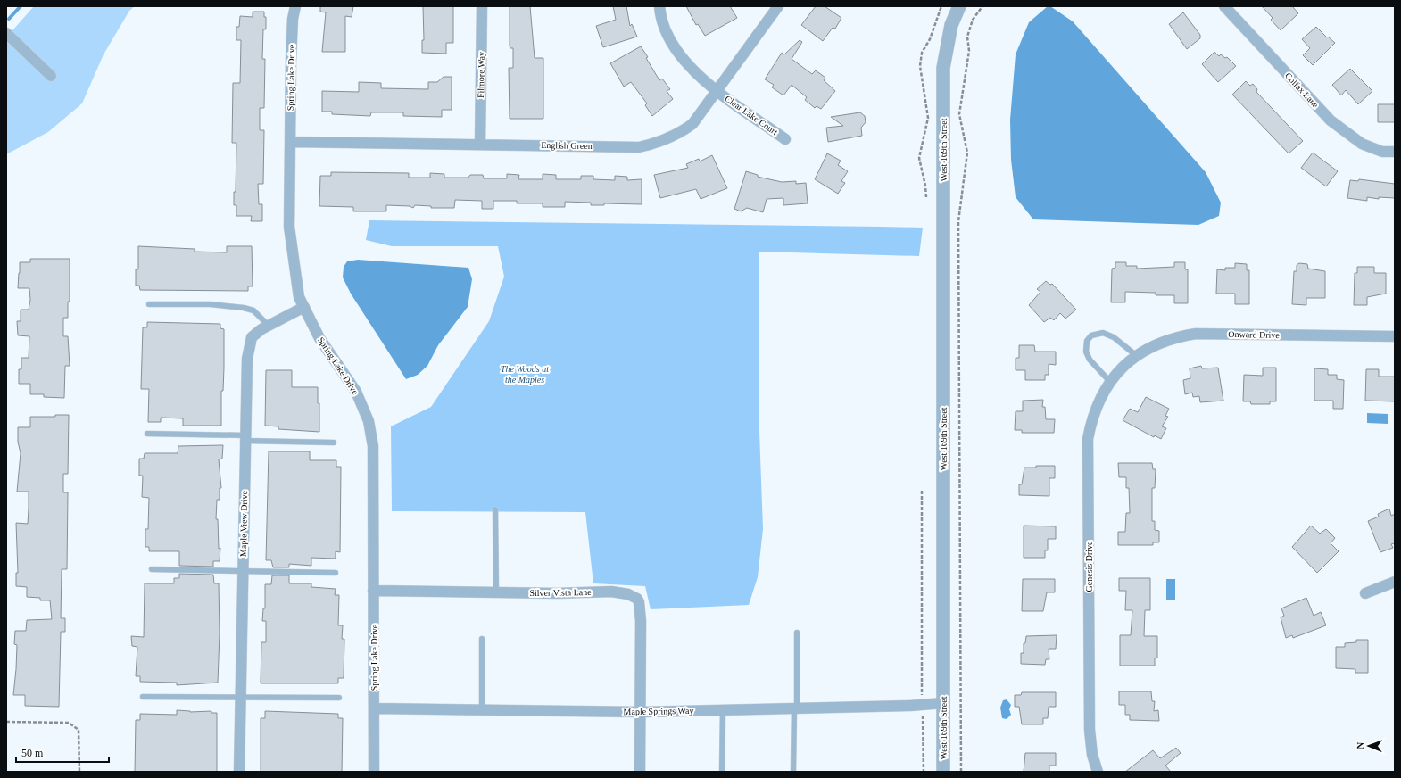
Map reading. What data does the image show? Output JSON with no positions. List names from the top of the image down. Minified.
{"streets":{"street":["Filmore Way","Spring Lake Drive","Colfax Lane","Clear Lake Court","English Green","West 169th Street","Onward Drive","Maple View Drive","Genesis Drive","Silver Vista Lane","Maple Springs Way"]},"crossings":[["Filmore Way","English Green"],["Spring Lake Drive","English Green"],["Spring Lake Drive","Maple View Drive"],["Spring Lake Drive","Silver Vista Lane"],["Spring Lake Drive","Maple Springs Way"],["Clear Lake Court","English Green"],["West 169th Street","Maple Springs Way"],["Onward Drive","Genesis Drive"],["Silver Vista Lane","Maple Springs Way"]],"parks":["The Woods at the Maples"],"scale_bar":"50 m","north":"left"}
